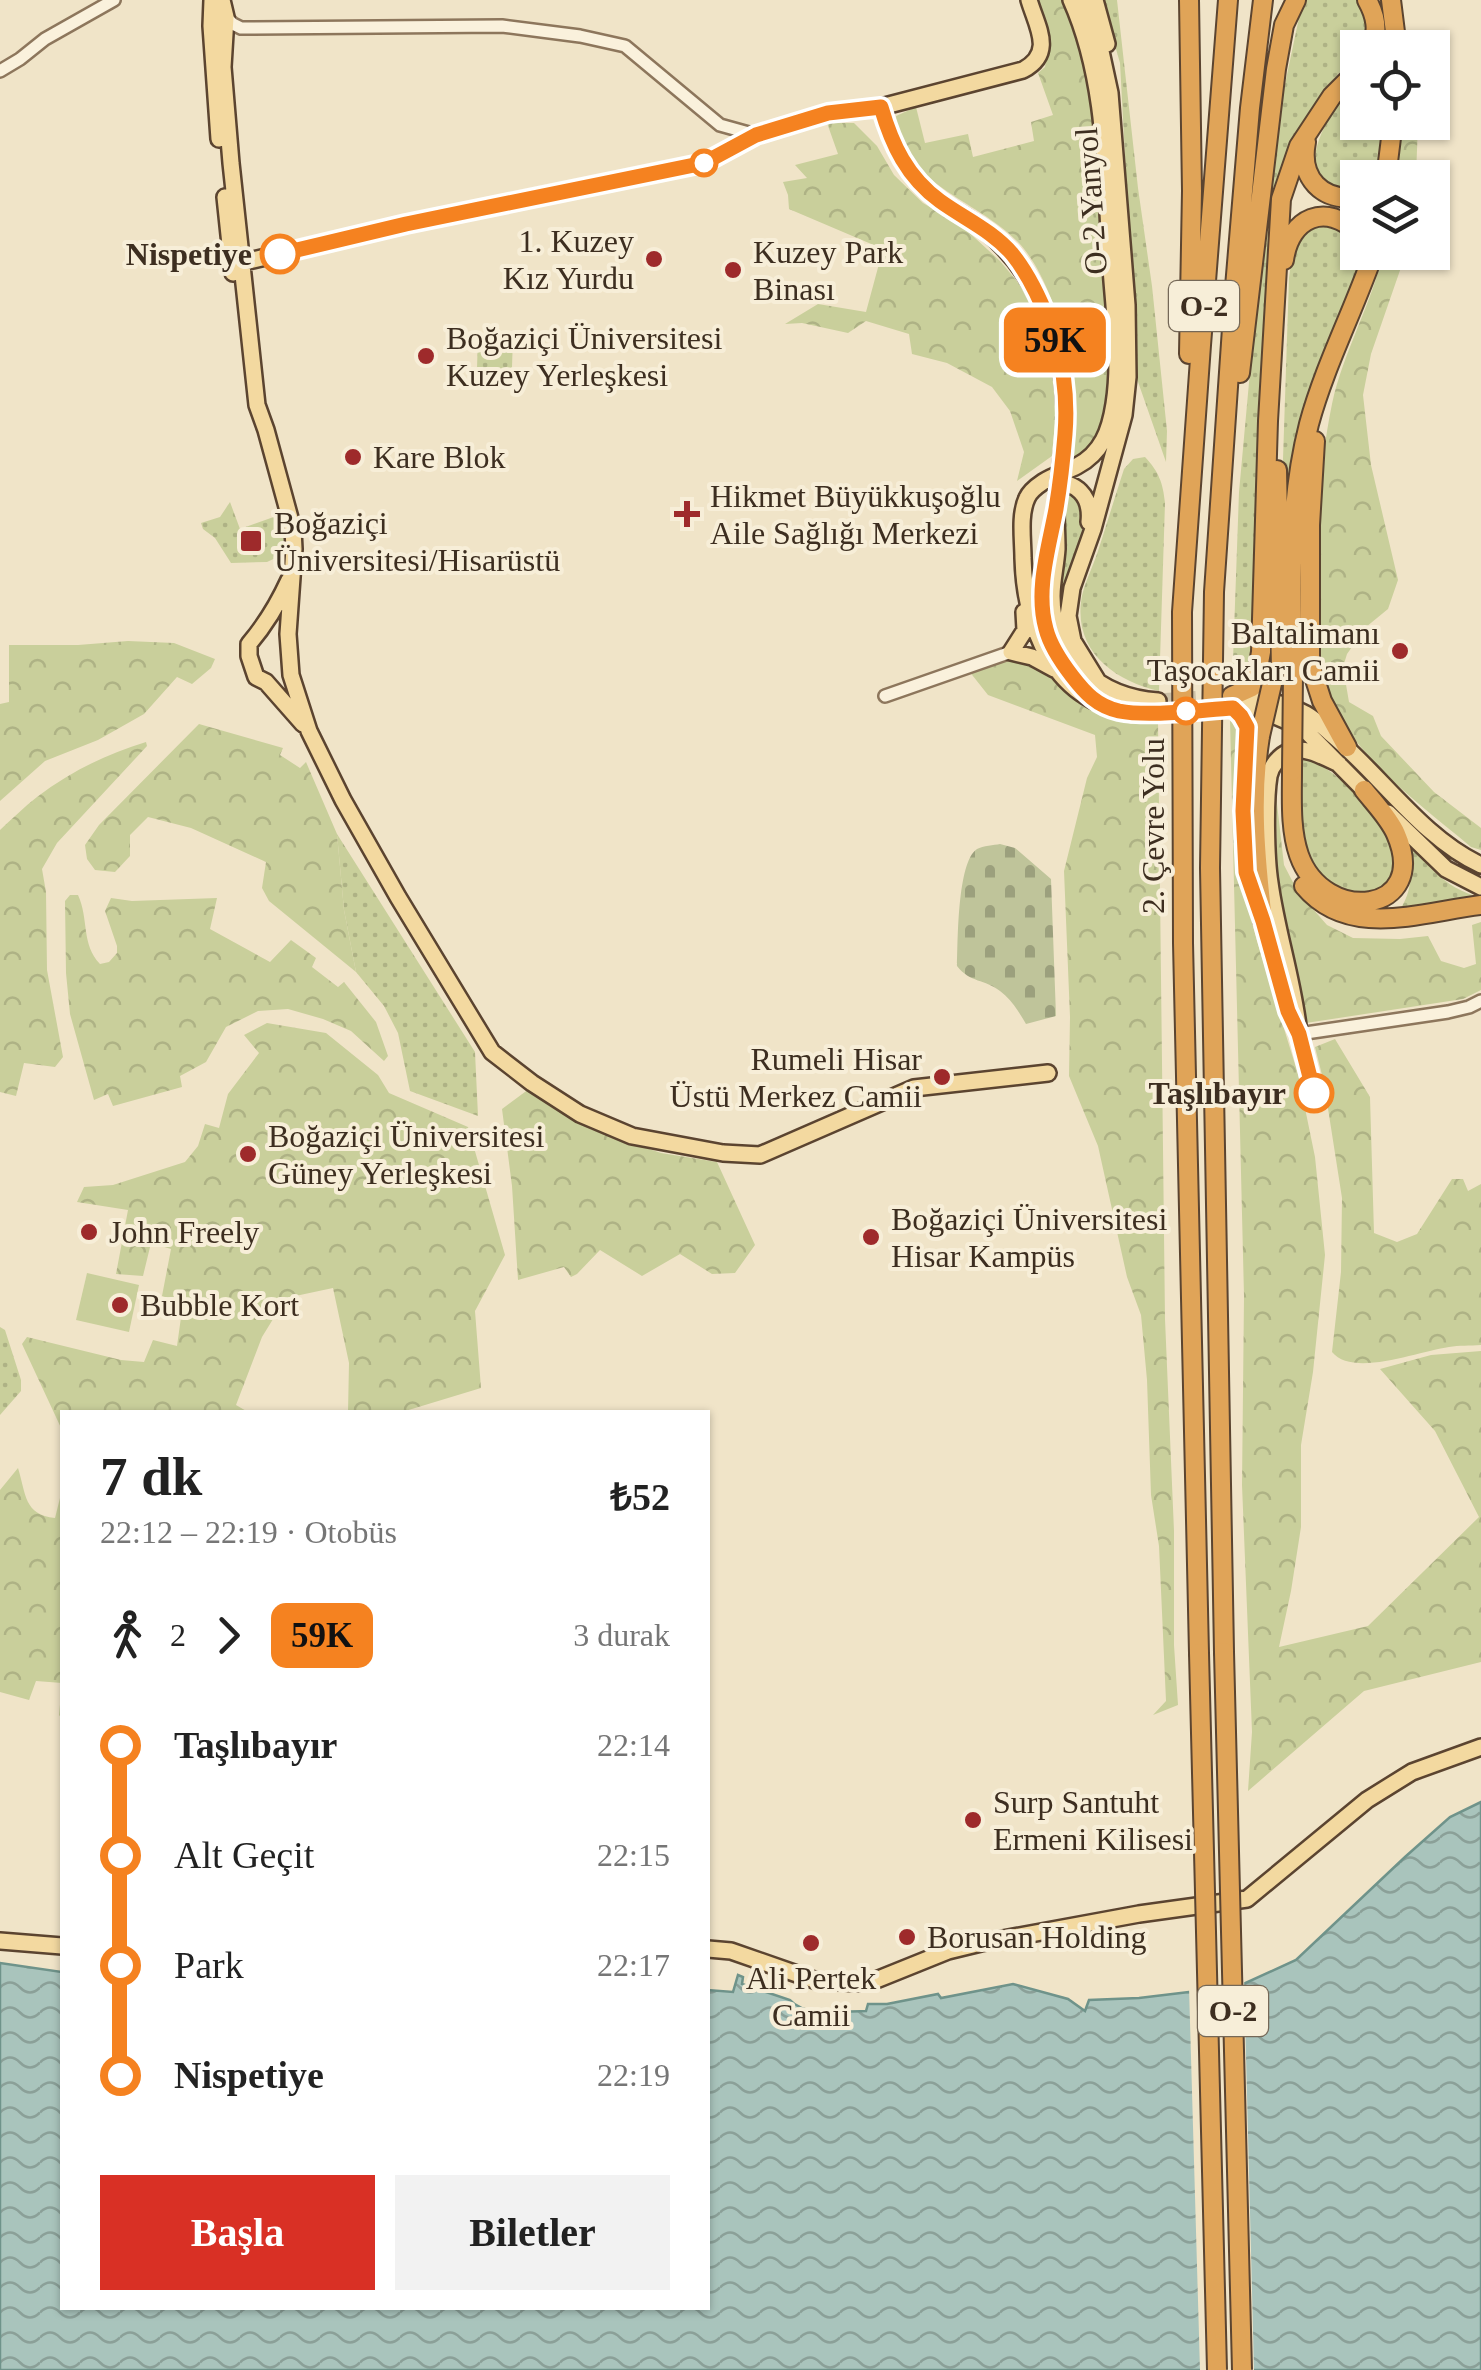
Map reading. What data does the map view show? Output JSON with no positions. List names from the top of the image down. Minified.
{"streets":{"highway":["O-2","2. Çevre Yolu"],"main road":["O-2 Yanyol"]},"places":{"other":["Nispetiye","1. Kuzey Kız Yurdu","Kuzey Park Binası","Boğaziçi Üniversitesi Kuzey Yerleşkesi","Kare Blok","Baltalimanı Taşocakları Camii","Rumeli Hisar Üstü Merkez Camii","Taşlıbayır","Boğaziçi Üniversitesi Güney Yerleşkesi","John Freely","Boğaziçi Üniversitesi Hisar Kampüs","Bubble Kort","Surp Santuht Ermeni Kilisesi","Borusan Holding","Ali Pertek Camii"],"health":["Hikmet Büyükkuşoğlu Aile Sağlığı Merkezi"],"transit":["Boğaziçi Üniversitesi/Hisarüstü"]},"lines":["bus line 59K"],"page":{"on_map":"59K","heading":["7 dk","22:12 – 22:19 · Otobüs","₺52"],"legs":["2","59K","3 durak"],"list":[{"name":"Taşlıbayır","value":"22:14"},{"name":"Alt Geçit","value":"22:15"},{"name":"Park","value":"22:17"},{"name":"Nispetiye","value":"22:19"}],"buttons":["Başla","Biletler"]}}
